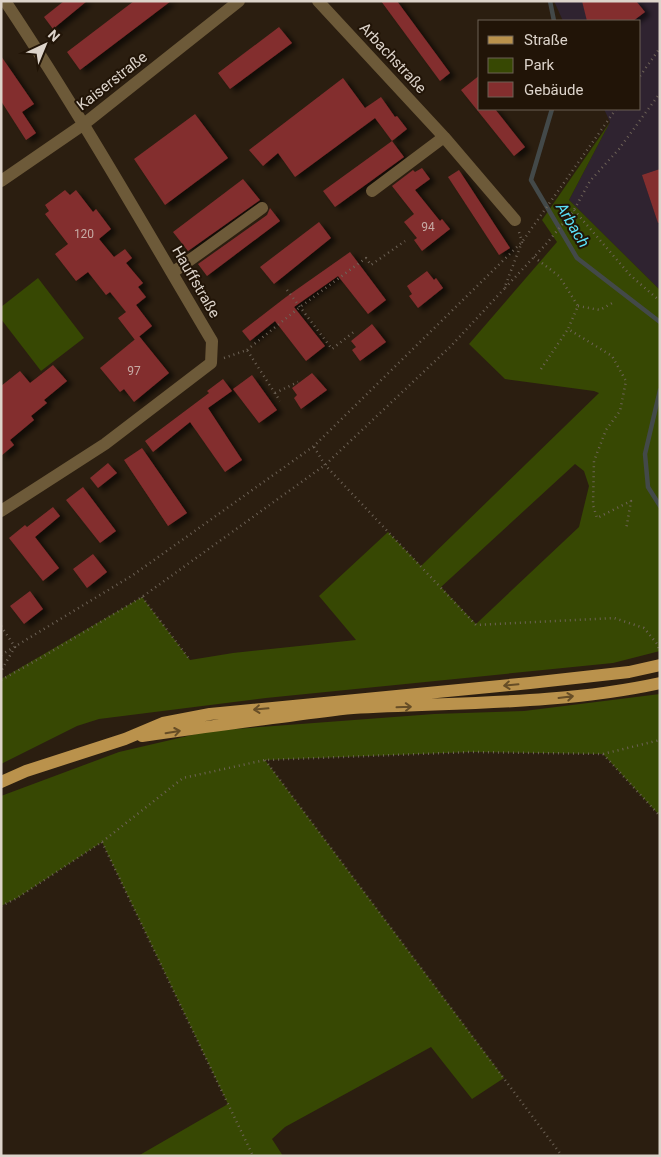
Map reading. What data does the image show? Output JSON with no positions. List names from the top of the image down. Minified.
{"streets":{"street":["Arbachstraße","Kaiserstraße","Hauffstraße"]},"crossings":[["Kaiserstraße","Hauffstraße"]],"water":["Arbach"],"house_numbers":["94","120","97"],"legend":["Straße","Park","Gebäude"],"north":"top right"}
